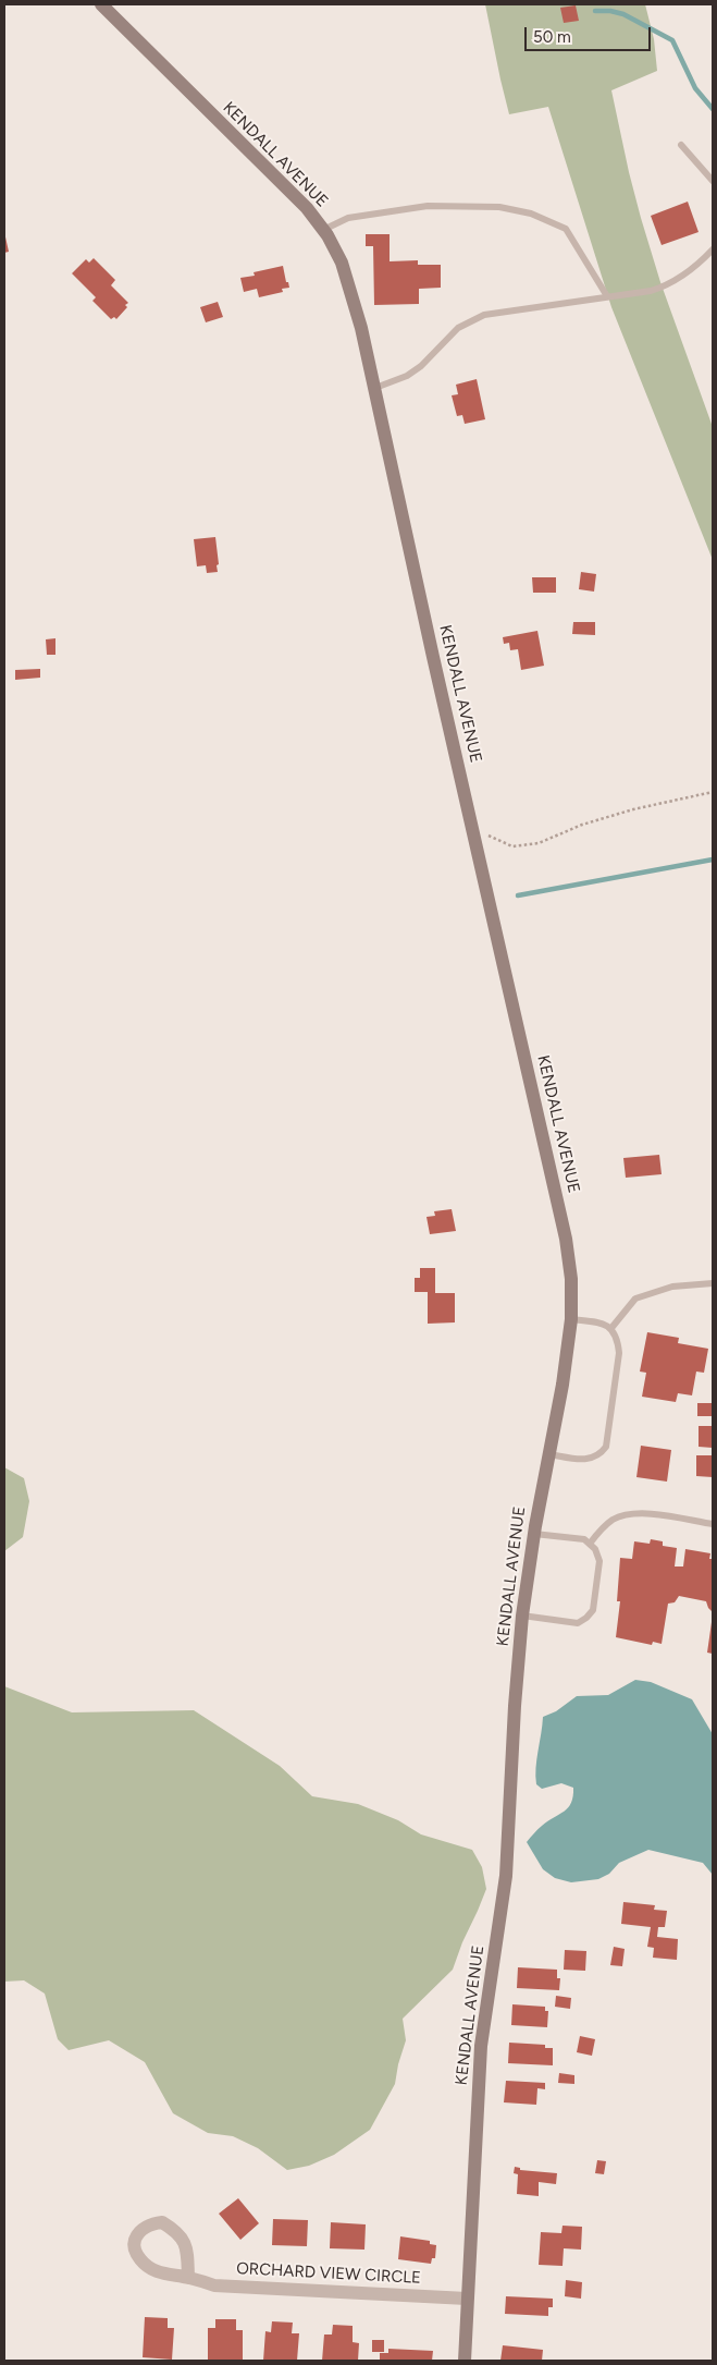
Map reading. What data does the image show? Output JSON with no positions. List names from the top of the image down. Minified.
{"streets":{"main road":["KENDALL AVENUE"],"street":["ORCHARD VIEW CIRCLE"]},"crossings":[["KENDALL AVENUE","ORCHARD VIEW CIRCLE"]],"scale_bar":"50 m"}
